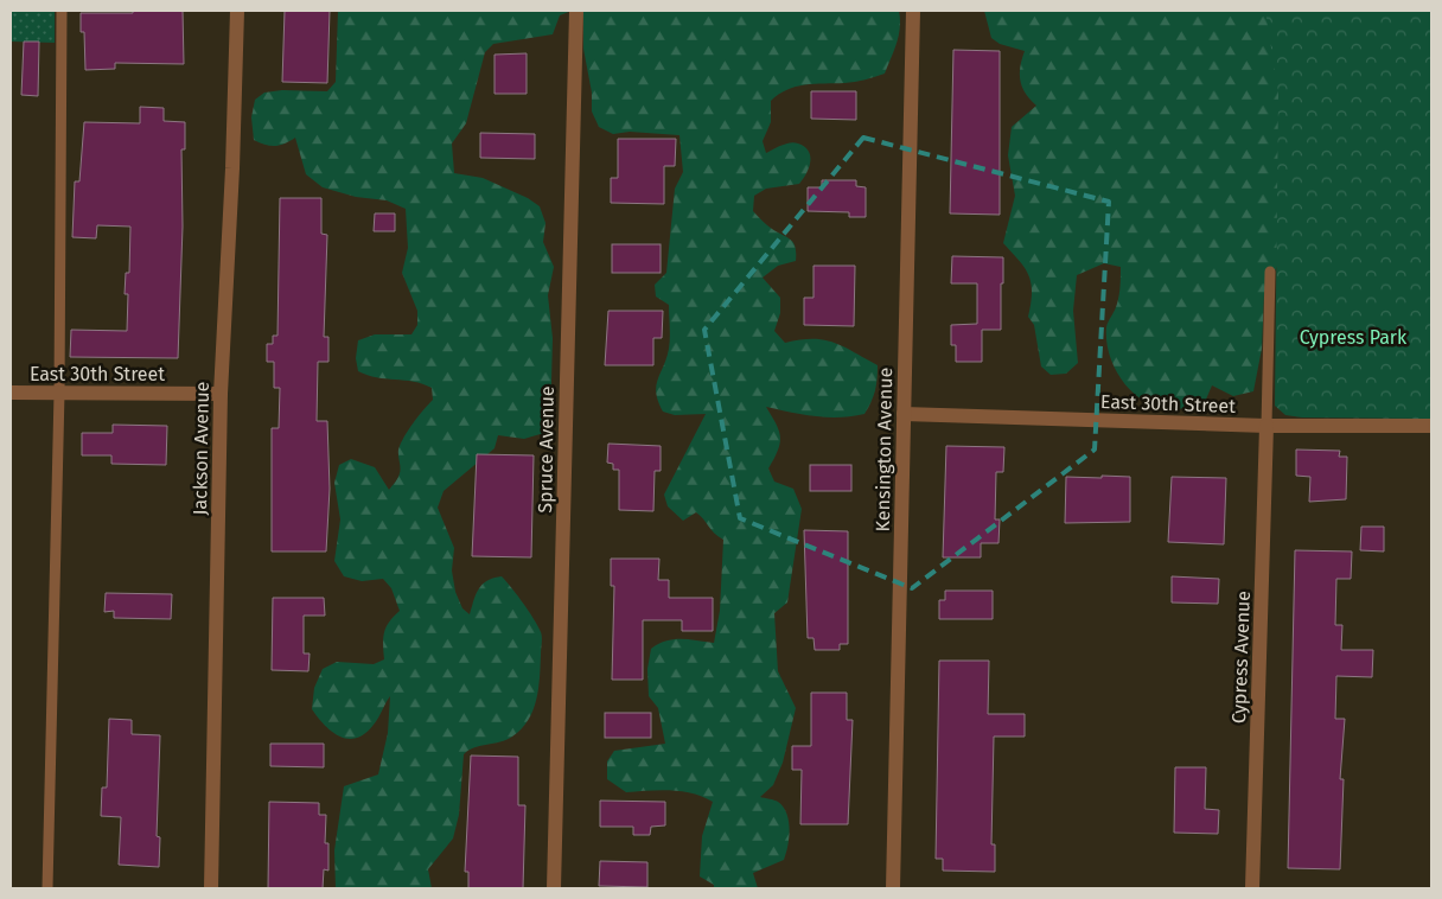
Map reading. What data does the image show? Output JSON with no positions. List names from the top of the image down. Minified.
{"streets":{"street":["East 30th Street","Jackson Avenue","Spruce Avenue","Kensington Avenue","Cypress Avenue"]},"crossings":[["East 30th Street","Jackson Avenue"],["East 30th Street","Kensington Avenue"],["East 30th Street","Cypress Avenue"]],"parks":["Cypress Park"]}
